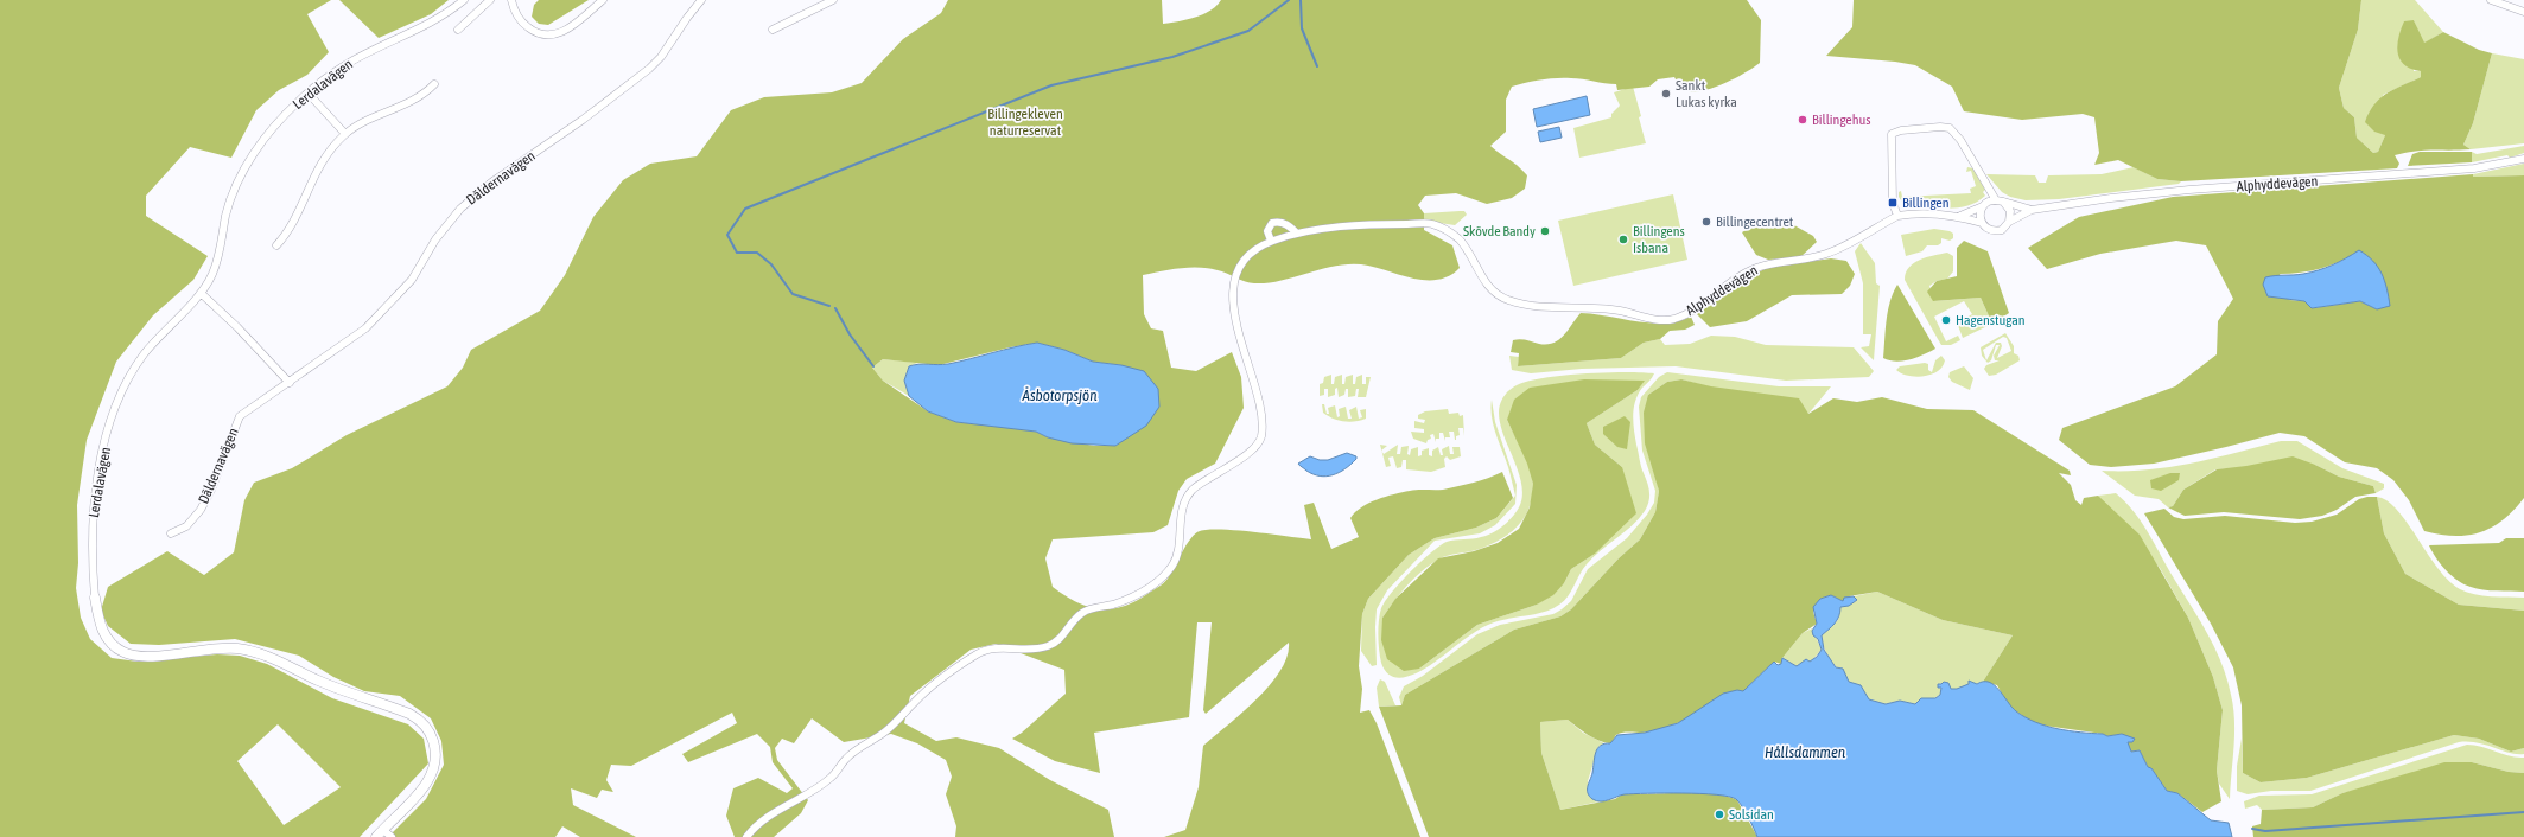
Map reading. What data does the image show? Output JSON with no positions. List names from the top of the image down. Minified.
{"streets":{"street":["Lerdalavägen","Däldernavägen","Alphyddevägen"]},"water":["Åsbotorpsjön","Hållsdammen"],"parks":["Billingekleven naturreservat"],"places":{"other":["Sankt Lukas kyrka","Billingehus","Billingecentret","Skövde Bandy","Billingens Isbana","Hagenstugan","Solsidan"],"transit":["Billingen"]}}
